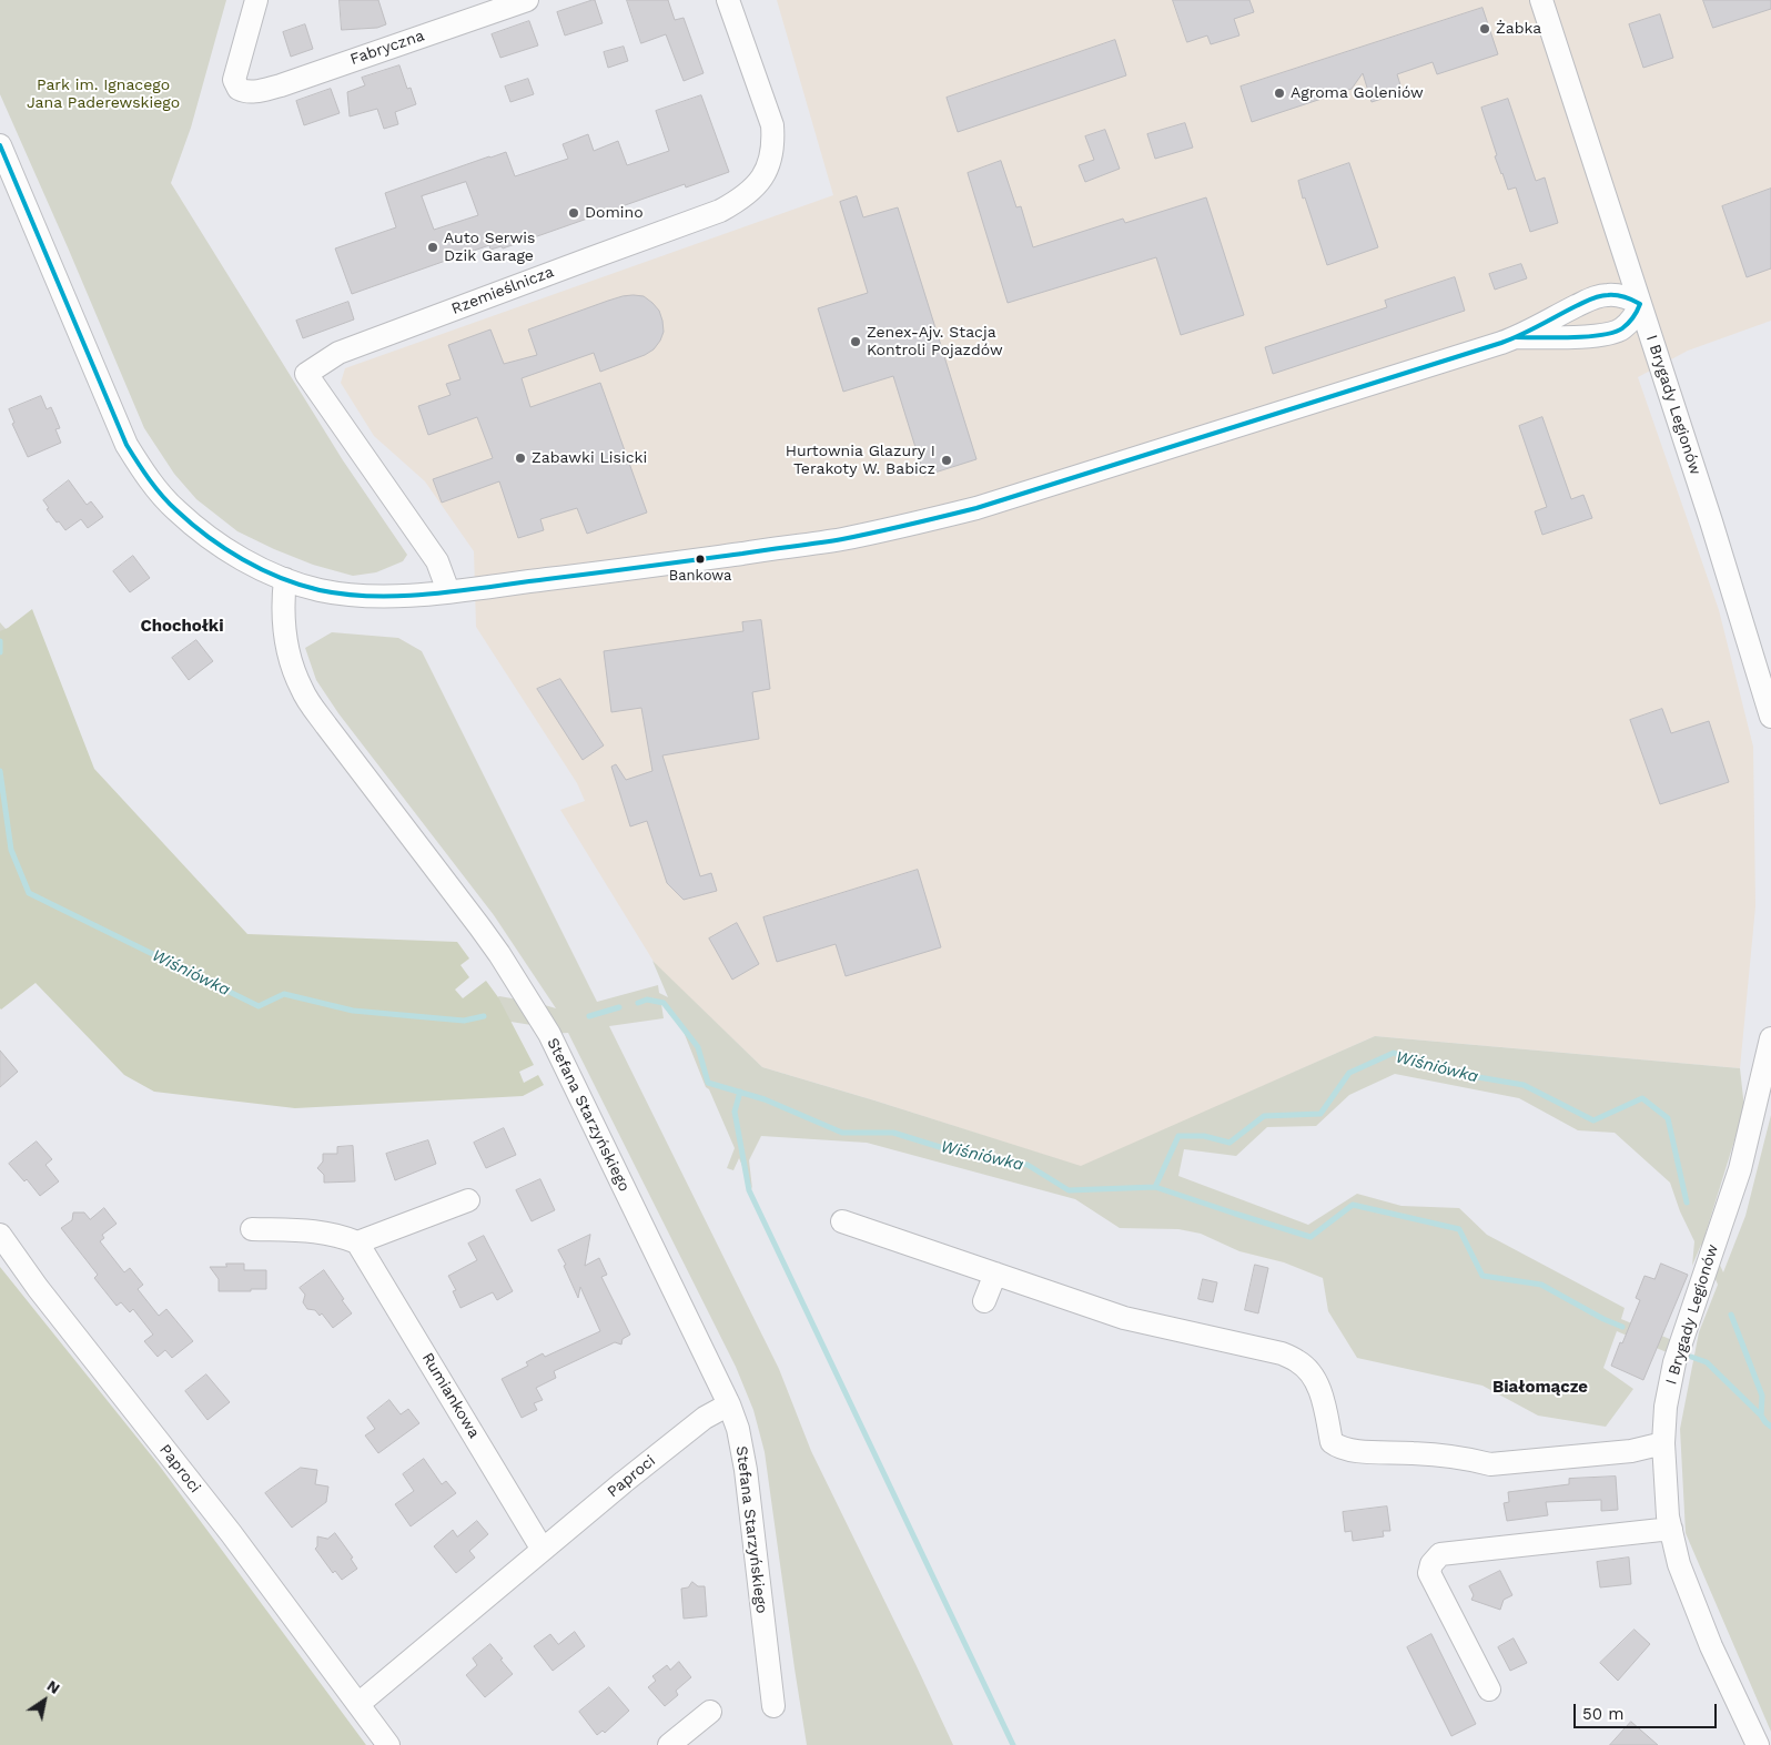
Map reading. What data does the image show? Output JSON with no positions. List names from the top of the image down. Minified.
{"streets":{"street":["Fabryczna","Rzemieślnicza","I Brygady Legionów","Stefana Starzyńskiego","Rumiankowa","Paproci"]},"crossings":[["Stefana Starzyńskiego","Paproci"],["Rumiankowa","Paproci"]],"districts":["Chochołki","Białomącze"],"water":["Wiśniówka"],"parks":["Park im. Ignacego Jana Paderewskiego"],"places":["Żabka","Agroma Goleniów","Domino","Auto Serwis Dzik Garage","Zenex-Ajv. Stacja Kontroli Pojazdów","Zabawki Lisicki","Hurtownia Glazury I Terakoty W. Babicz","Bankowa"],"scale_bar":"50 m","north":"top right"}
